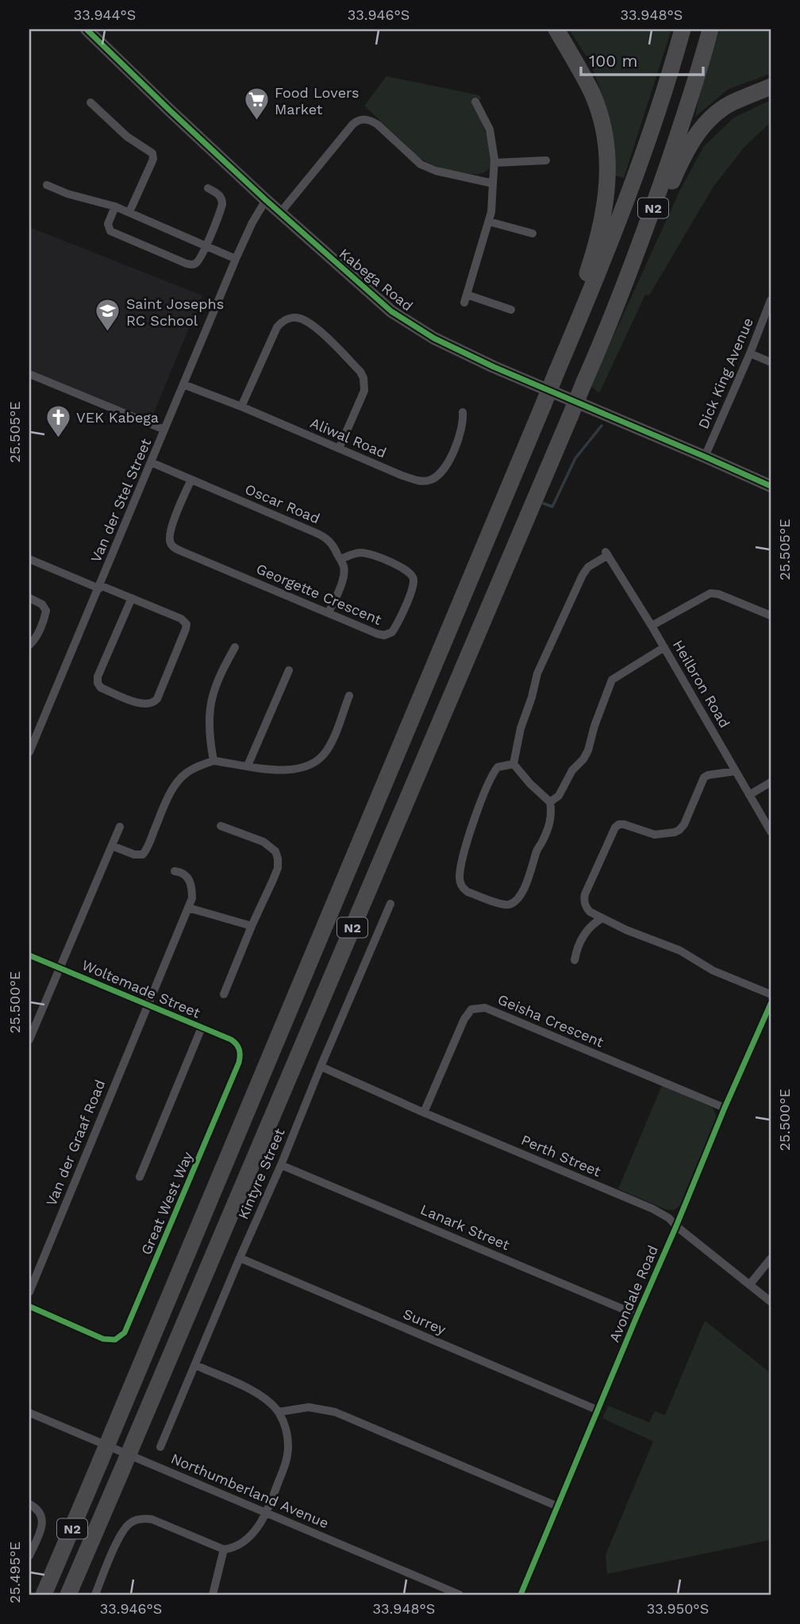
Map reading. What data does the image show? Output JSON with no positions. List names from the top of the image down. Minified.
{"streets":{"highway":["N2"],"street":["Kabega Road","Dick King Avenue","Aliwal Road","Van der Stel Street","Oscar Road","Georgette Crescent","Heilbron Road","Woltemade Street","Geisha Crescent","Van der Graaf Road","Perth Street","Kintyre Street","Great West Way","Lanark Street","Avondale Road","Surrey","Northumberland Avenue"]},"crossings":[["Kabega Road","Dick King Avenue"],["Kabega Road","Van der Stel Street"],["Aliwal Road","Van der Stel Street"],["Van der Stel Street","Oscar Road"],["Oscar Road","Georgette Crescent"],["Woltemade Street","Van der Graaf Road"],["Woltemade Street","Great West Way"],["Geisha Crescent","Perth Street"],["Geisha Crescent","Avondale Road"],["Perth Street","Kintyre Street"],["Perth Street","Avondale Road"],["Kintyre Street","Lanark Street"],["Kintyre Street","Surrey"],["Lanark Street","Avondale Road"],["Avondale Road","Surrey"]],"places":{"supermarket":["Food Lovers Market"],"school or university":["Saint Josephs RC School"],"church":["VEK Kabega"]},"scale_bar":"100 m","coordinates":["33.944°S","33.946°S","33.948°S","25.505°E","25.500°E","25.495°E","33.950°S"]}
